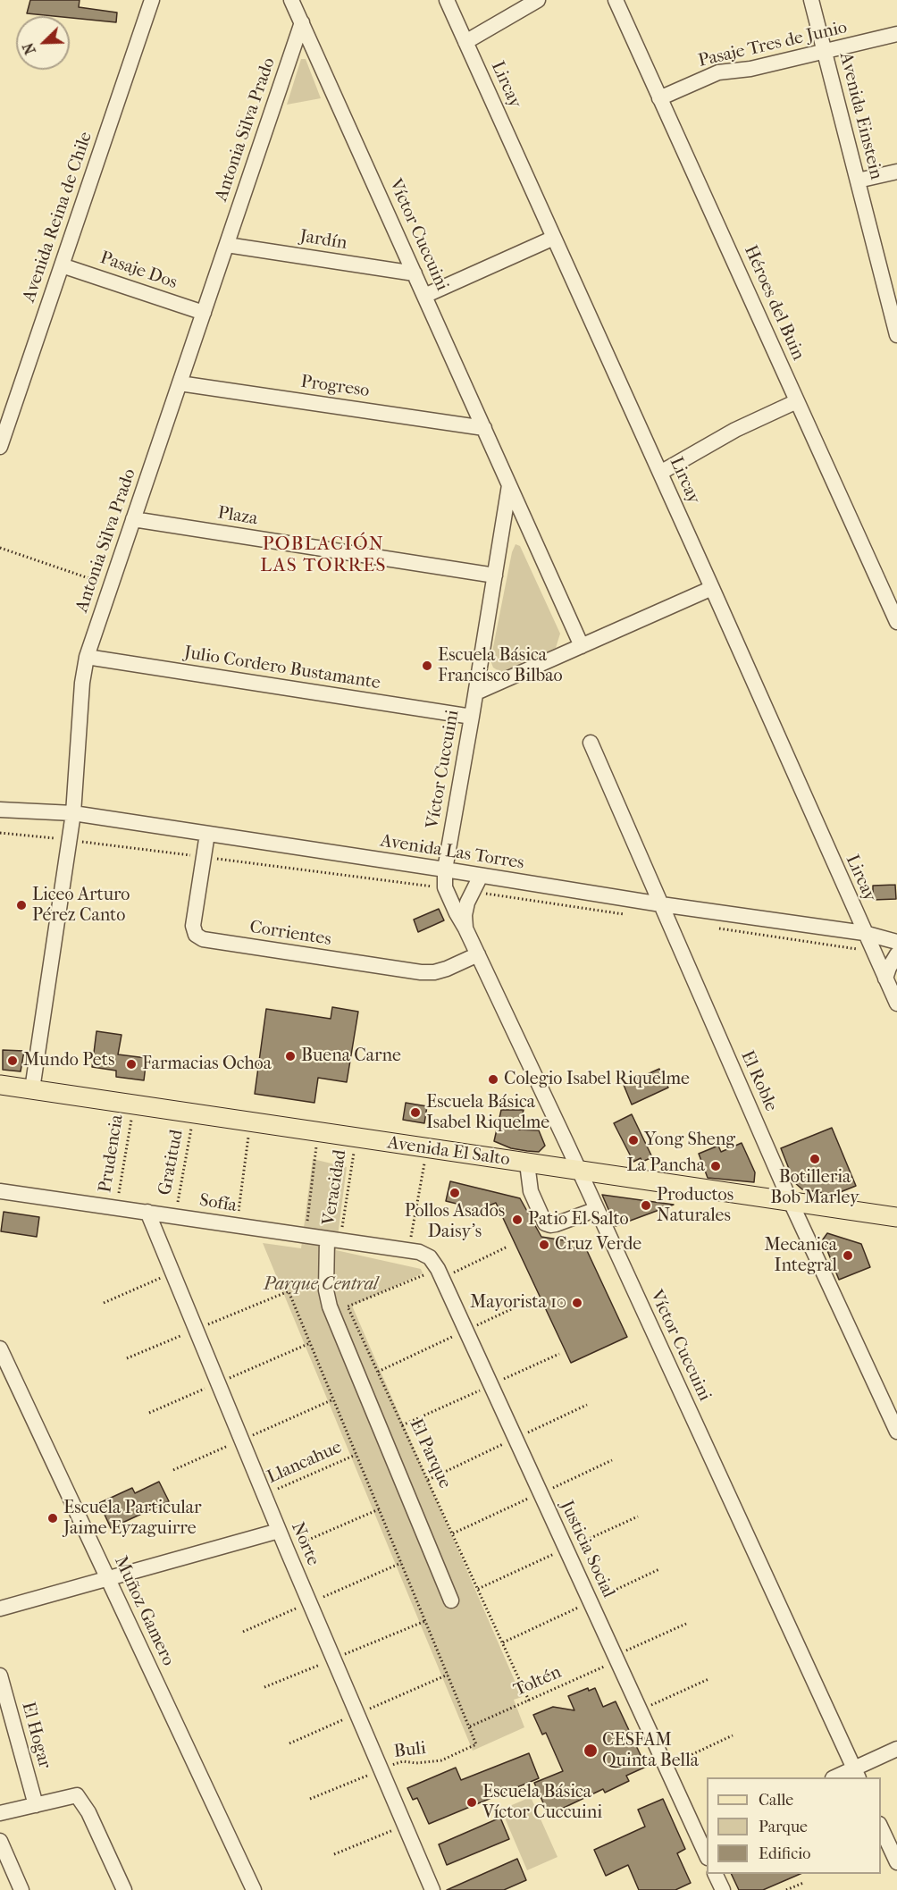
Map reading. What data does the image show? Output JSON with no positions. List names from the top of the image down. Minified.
{"streets":{"main road":["Avenida El Salto"],"street":["Pasaje Tres de Junio","Lircay","Avenida Einstein","Antonia Silva Prado","Avenida Reina de Chile","Víctor Cuccuini","Jardín","Pasaje Dos","Héroes del Buin","Progreso","Plaza","Julio Cordero Bustamante","Avenida Las Torres","Corrientes","El Roble","Sofía","Norte","Justicia Social","Muñoz Gamero","El Hogar"],"path":["Prudencia","Gratitud","Veracidad","El Parque","Llancahue","Toltén","Buli"]},"crossings":[["Pasaje Tres de Junio","Avenida Einstein"],["Pasaje Tres de Junio","Héroes del Buin"],["Lircay","Avenida Las Torres"],["Antonia Silva Prado","Víctor Cuccuini"],["Antonia Silva Prado","Jardín"],["Antonia Silva Prado","Pasaje Dos"],["Antonia Silva Prado","Progreso"],["Antonia Silva Prado","Plaza"],["Antonia Silva Prado","Julio Cordero Bustamante"],["Antonia Silva Prado","Avenida Las Torres"],["Antonia Silva Prado","Avenida El Salto"],["Avenida Reina de Chile","Pasaje Dos"],["Víctor Cuccuini","Jardín"],["Víctor Cuccuini","Progreso"],["Víctor Cuccuini","Plaza"],["Víctor Cuccuini","Julio Cordero Bustamante"],["Víctor Cuccuini","Avenida Las Torres"],["Víctor Cuccuini","Corrientes"],["Víctor Cuccuini","Avenida El Salto"],["Avenida Las Torres","Corrientes"],["Avenida Las Torres","El Roble"],["El Roble","Avenida El Salto"],["Avenida El Salto","Prudencia"],["Avenida El Salto","Gratitud"],["Avenida El Salto","Veracidad"],["Prudencia","Sofía"],["Gratitud","Sofía"],["Veracidad","Sofía"],["Sofía","El Parque"],["Sofía","Norte"],["Sofía","Justicia Social"],["El Parque","Justicia Social"],["El Parque","Toltén"],["Llancahue","Norte"],["Norte","Buli"],["Justicia Social","Toltén"],["Toltén","Buli"]],"districts":["POBLACIÓN LAS TORRES"],"parks":["Parque Central"],"places":["Escuela Básica Francisco Bilbao","Liceo Arturo Pérez Canto","Buena Carne","Mundo Pets","Farmacias Ochoa","Colegio Isabel Riquelme","Escuela Básica Isabel Riquelme","Yong Sheng","Botilleria Bob Marley","La Pancha","Pollos Asados Daisy's","Productos Naturales","Patio El Salto","Cruz Verde","Mecanica Integral","Mayorista 10","Escuela Particular Jaime Eyzaguirre","CESFAM Quinta Bella","Escuela Básica Víctor Cuccuini"],"legend":["Calle","Parque","Edificio"],"north":"bottom left"}
